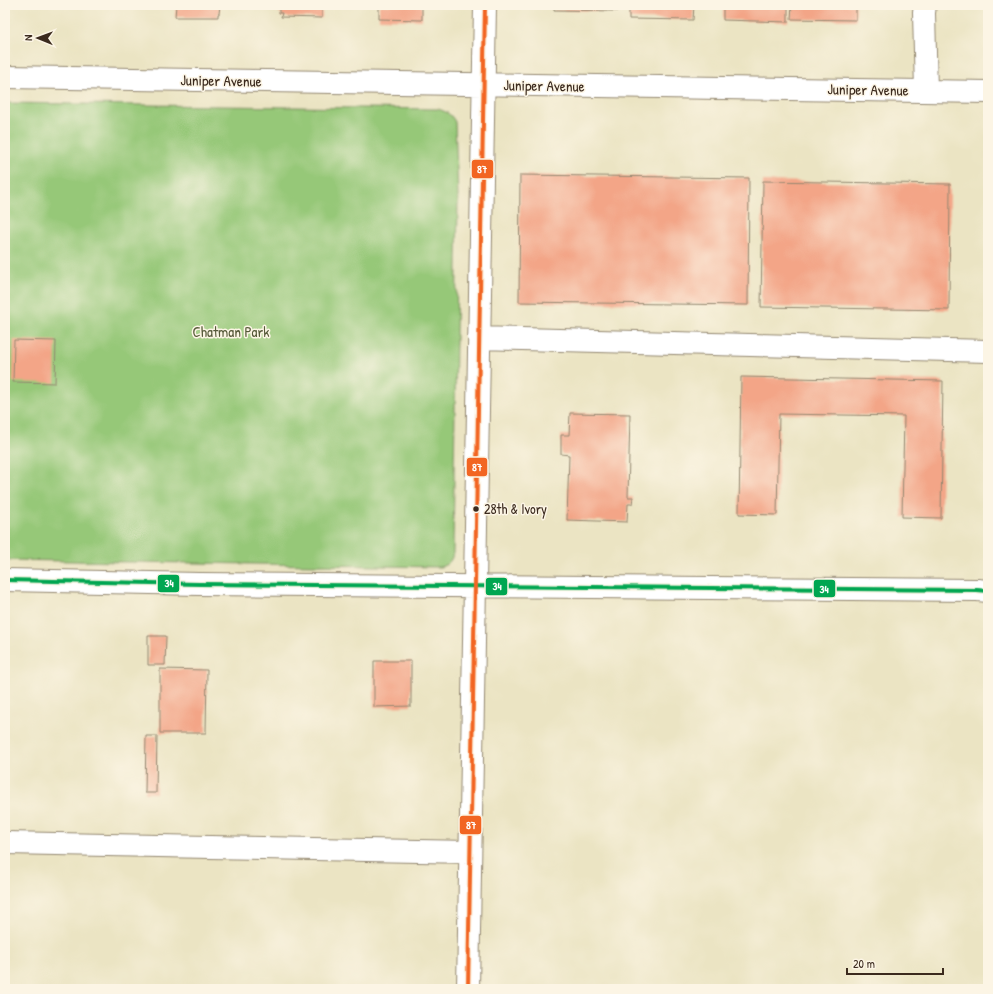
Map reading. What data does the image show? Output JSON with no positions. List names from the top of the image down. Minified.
{"streets":{"street":["Juniper Avenue"]},"parks":["Chatman Park"],"places":["28th & Ivory"],"lines":["transit line 87","transit line 34"],"scale_bar":"20 m","north":"left"}
